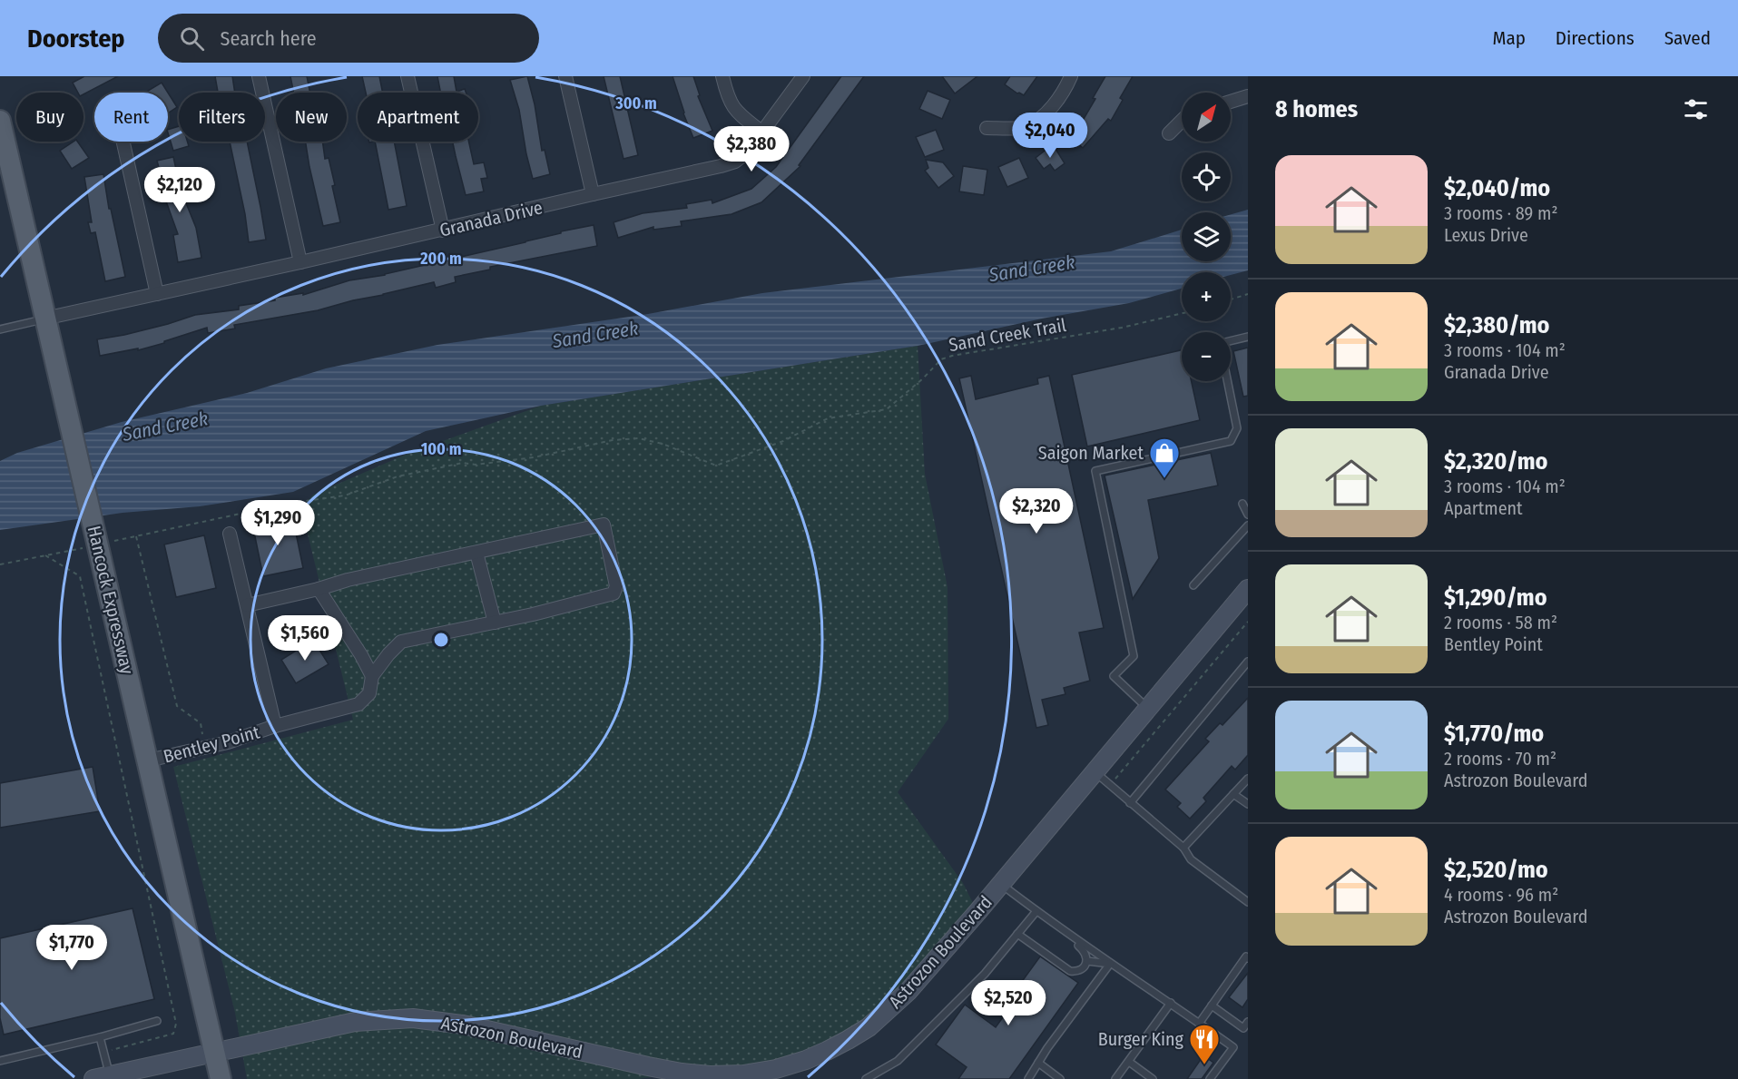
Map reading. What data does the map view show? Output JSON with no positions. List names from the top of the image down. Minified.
{"streets":{"main road":["Hancock Expressway","Astrozon Boulevard"],"street":["Granada Drive","Bentley Point"],"path":["Sand Creek Trail"]},"crossings":[["Granada Drive","Hancock Expressway"],["Sand Creek Trail","Hancock Expressway"],["Hancock Expressway","Bentley Point"],["Hancock Expressway","Astrozon Boulevard"]],"water":["Sand Creek"],"places":{"shop":["Saigon Market"],"restaurant":["Burger King"]},"north":"top right","page":{"header":"Doorstep","search":"Search here","nav":["Map","Directions","Saved"],"heading":"8 homes","map_buttons":["+","−"],"chip":["Buy","Rent","Filters","New","Apartment"],"price":["$2,040","$2,380","$2,120","$2,320","$1,290","$1,560","$1,770","$2,520"],"list":[{"name":"$2,040/mo","note":"3 rooms · 89 m² · Lexus Drive"},{"name":"$2,380/mo","note":"3 rooms · 104 m² · Granada Drive"},{"name":"$2,320/mo","note":"3 rooms · 104 m² · Apartment"},{"name":"$1,290/mo","note":"2 rooms · 58 m² · Bentley Point"},{"name":"$1,770/mo","note":"2 rooms · 70 m² · Astrozon Boulevard"},{"name":"$2,520/mo","note":"4 rooms · 96 m² · Astrozon Boulevard"}]},"rings":["300 m","200 m","100 m"]}
